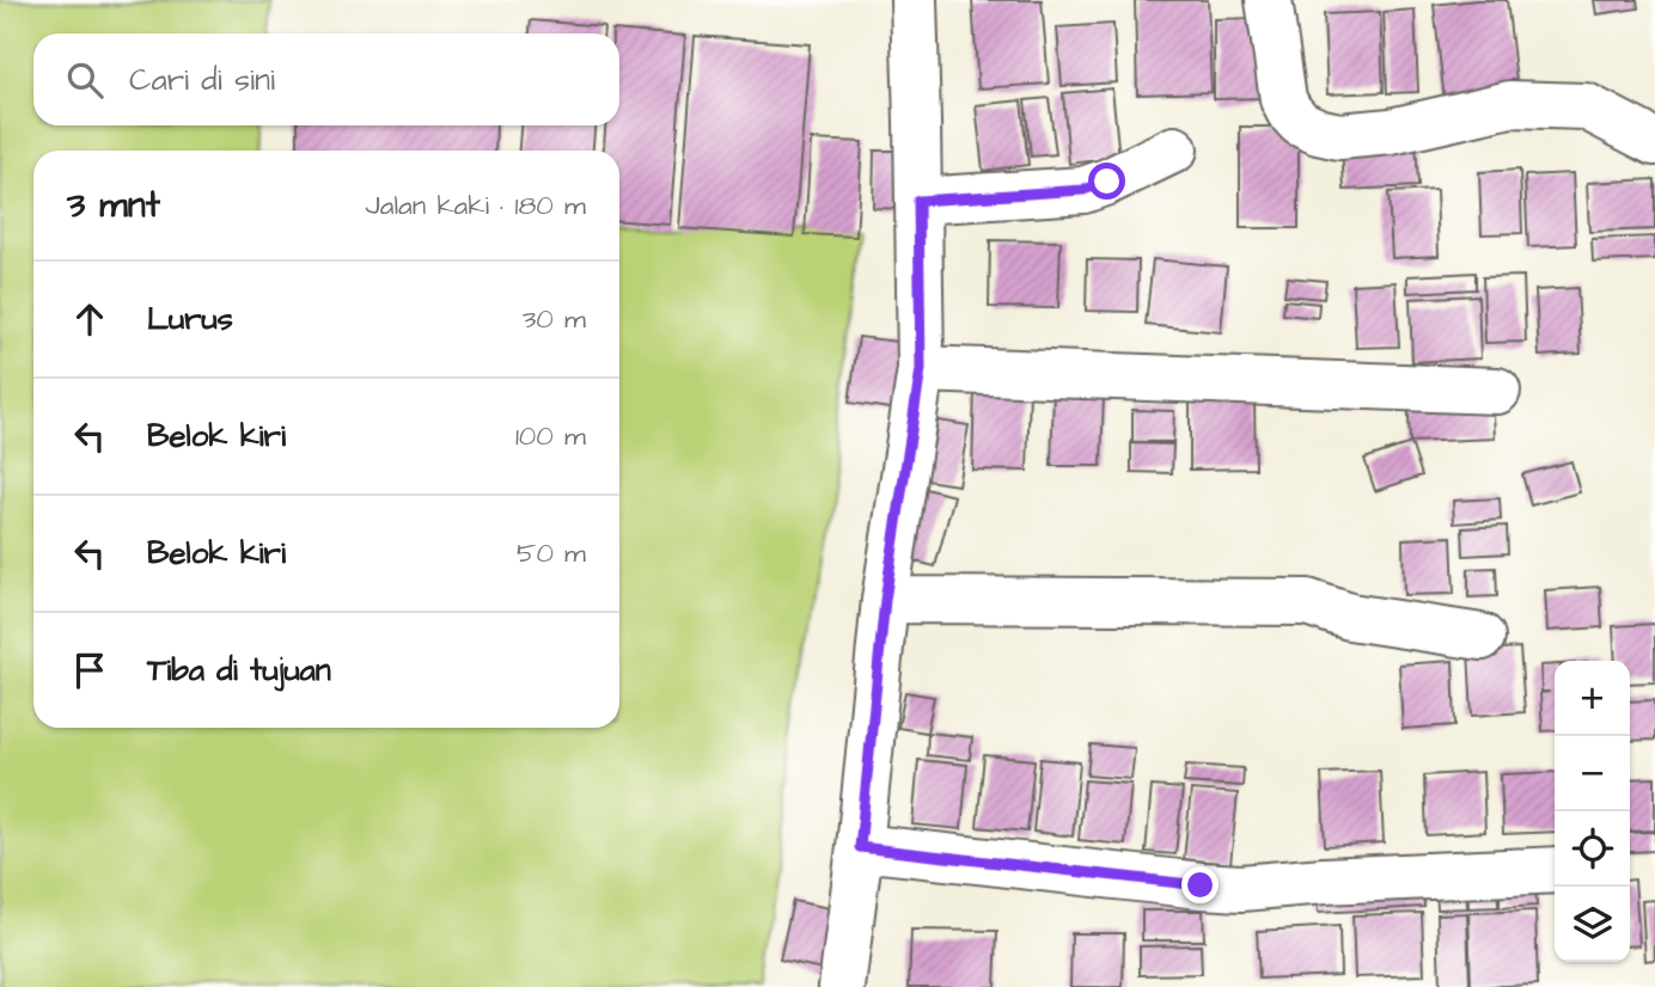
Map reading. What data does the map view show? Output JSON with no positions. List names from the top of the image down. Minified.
{"page":{"search":"Cari di sini","heading":["3 mnt","Jalan kaki · 180 m"],"list":[["Lurus","30 m"],["Belok kiri","100 m"],["Belok kiri","50 m"],"Tiba di tujuan"],"map_buttons":["+","−"]}}
